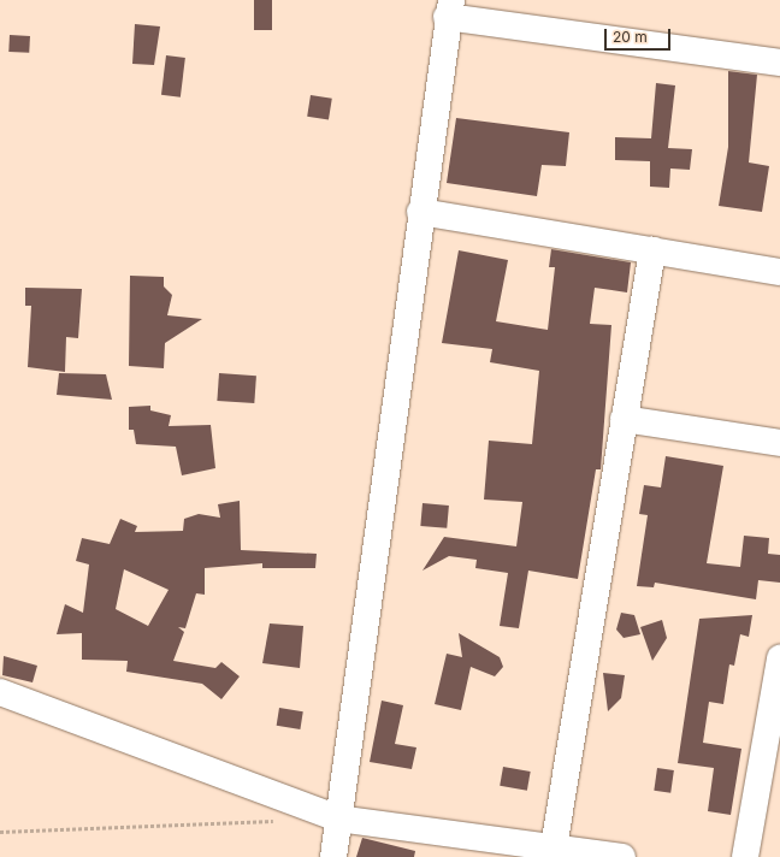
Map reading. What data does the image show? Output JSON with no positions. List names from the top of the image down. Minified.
{"scale_bar":"20 m"}
